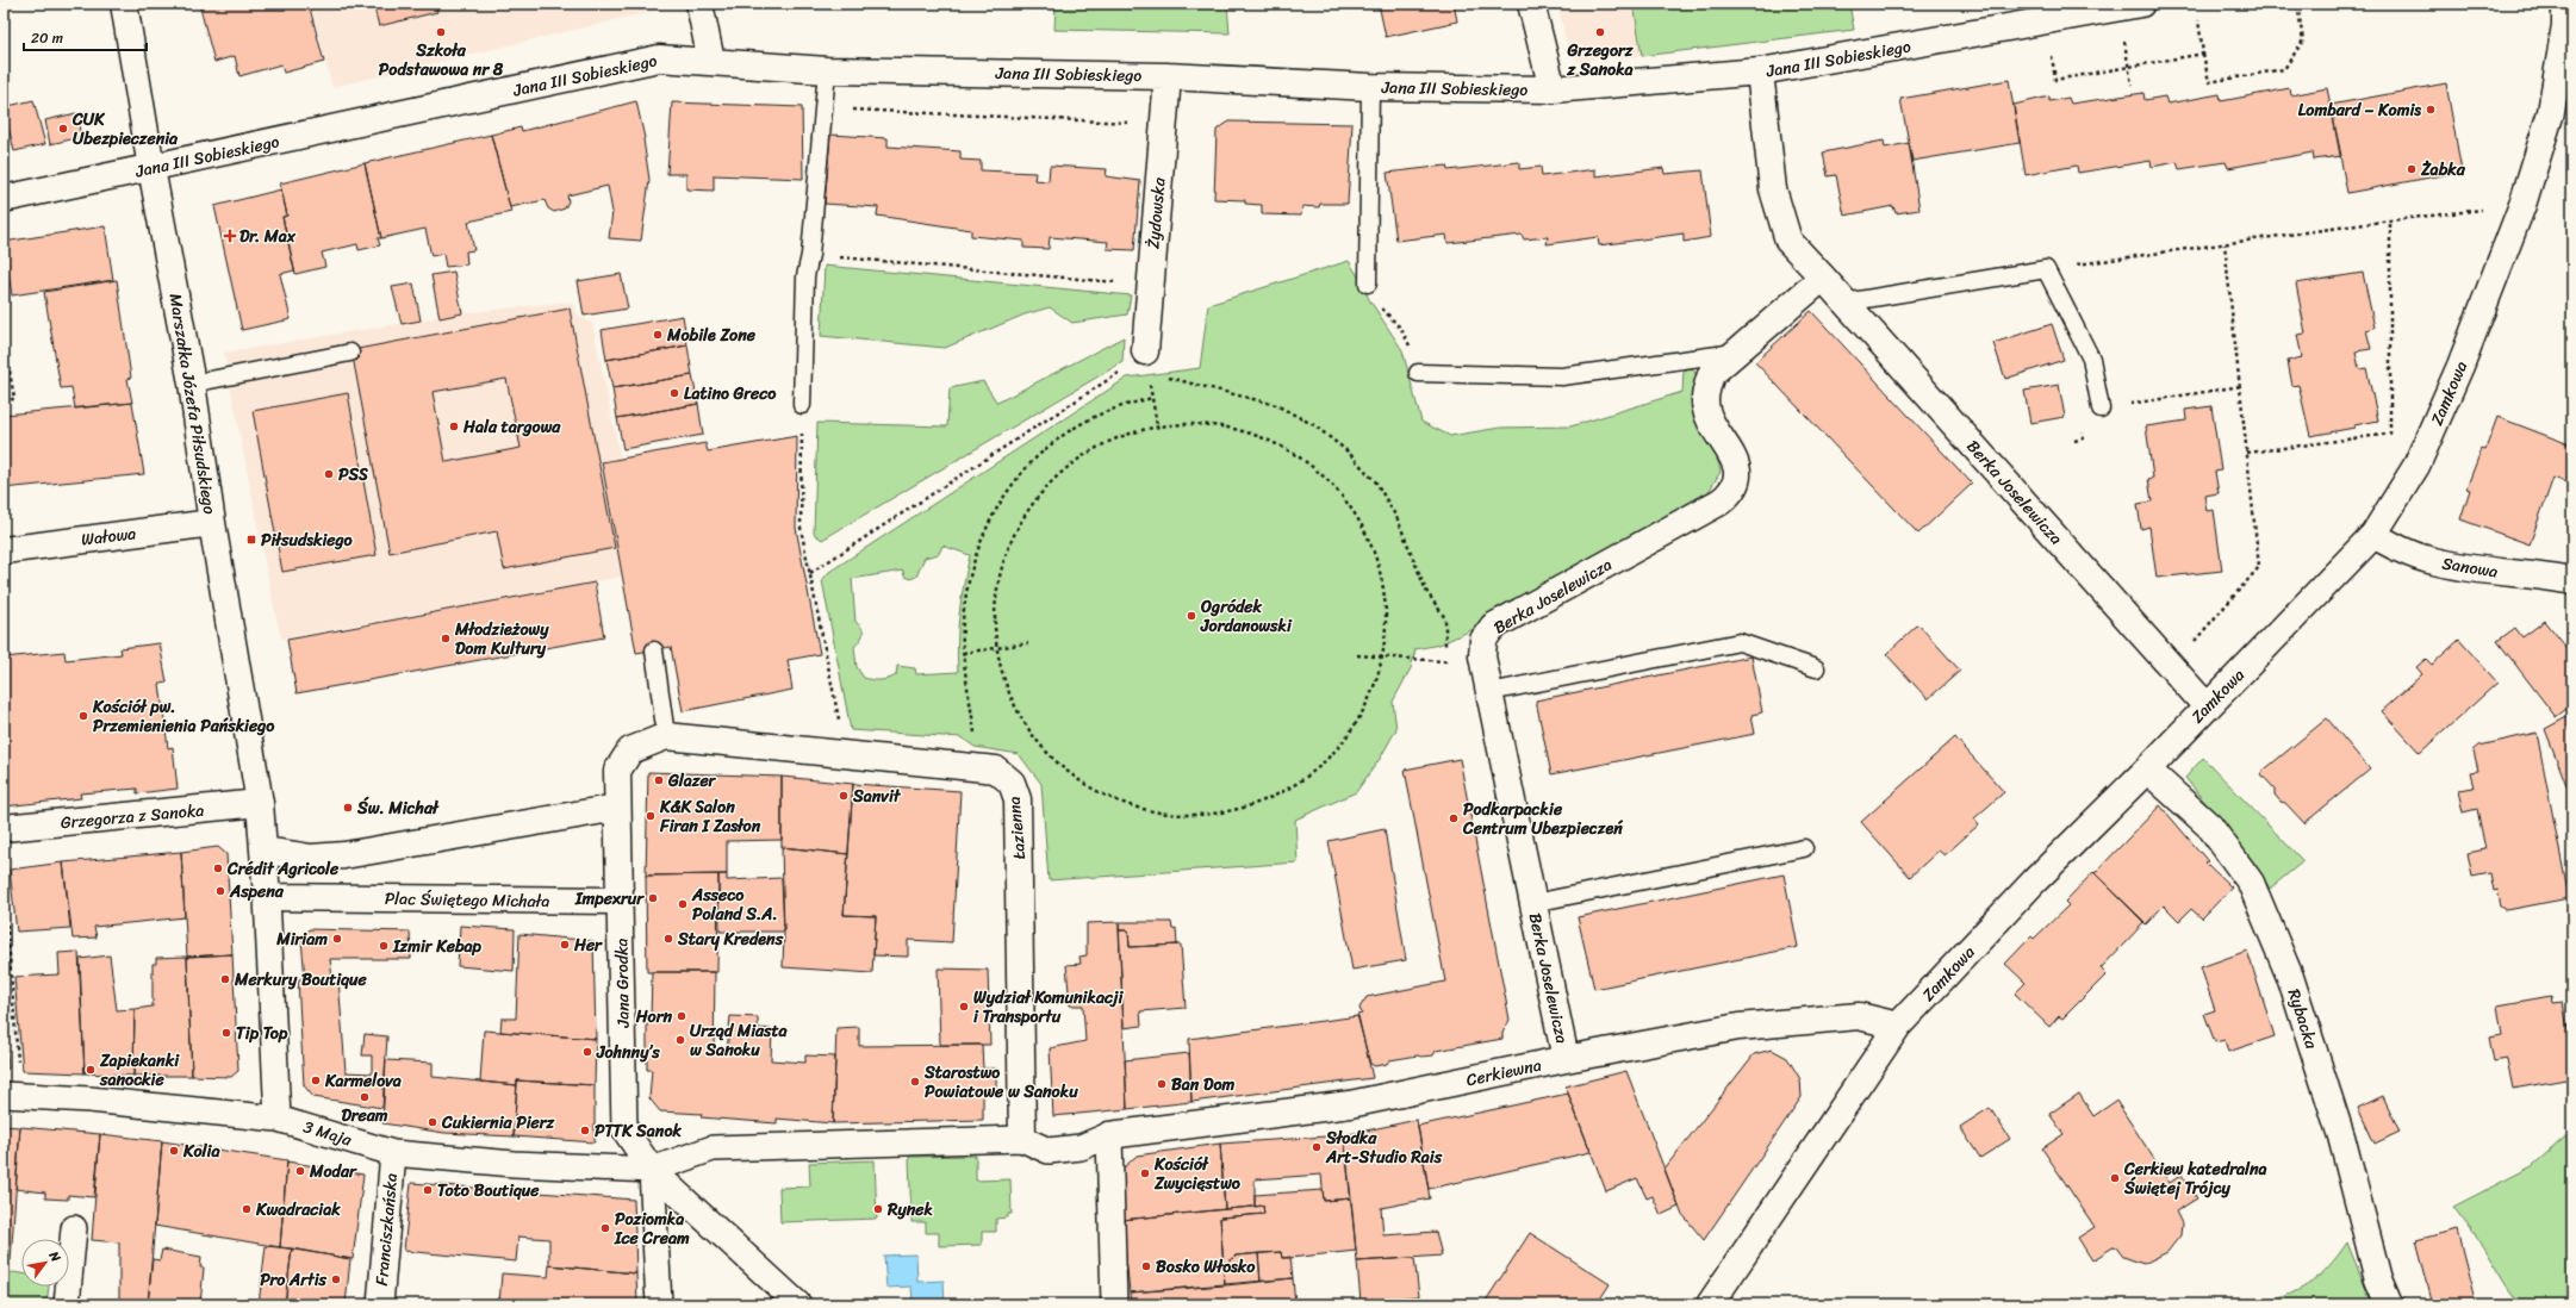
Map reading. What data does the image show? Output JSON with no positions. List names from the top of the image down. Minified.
{"streets":{"street":["Jana III Sobieskiego","Żydowska","Zamkowa","Marszałka Józefa Piłsudskiego","Berka Joselewicza","Wałowa","Sanowa","Grzegorza z Sanoka","Łazienna","Plac Świętego Michała","Jana Grodka","Rybacka","Cerkiewna","3 Maja","Franciszkańska"]},"crossings":[["Jana III Sobieskiego","Żydowska"],["Jana III Sobieskiego","Marszałka Józefa Piłsudskiego"],["Jana III Sobieskiego","Berka Joselewicza"],["Zamkowa","Berka Joselewicza"],["Zamkowa","Sanowa"],["Zamkowa","Rybacka"],["Zamkowa","Cerkiewna"],["Marszałka Józefa Piłsudskiego","Wałowa"],["Marszałka Józefa Piłsudskiego","Grzegorza z Sanoka"],["Berka Joselewicza","Cerkiewna"],["Plac Świętego Michała","Jana Grodka"],["Jana Grodka","3 Maja"],["3 Maja","Franciszkańska"]],"places":{"other":["Szkoła Podstawowa nr 8","Grzegorz z Sanoka","Lombard – Komis","CUK Ubezpieczenia","Żabka","Mobile Zone","Latino Greco","Hala targowa","PSS","Ogródek Jordanowski","Młodzieżowy Dom Kultury","Kościół pw. Przemienienia Pańskiego","Glazer","Sanvit","Św. Michał","K&K Salon Firan I Zasłon","Podkarpackie Centrum Ubezpieczeń","Crédit Agricole","Aspena","Impexrur","Asseco Poland S.A.","Miriam","Stary Kredens","Her","Izmir Kebap","Merkury Boutique","Wydział Komunikacji i Transportu","Horn","Tip Top","Urząd Miasta w Sanoku","Johnny’s","Zapiekanki sanockie","Karmelova","Starostwo Powiatowe w Sanoku","Ban Dom","Dream","Cukiernia Pierz","PTTK Sanok","Słodka Art-Studio Rais","Kolia","Modar","Kościół Zwycięstwo","Cerkiew katedralna Świętej Trójcy","Toto Boutique","Kwadraciak","Rynek","Poziomka Ice Cream","Bosko Włosko","Pro Artis"],"health":["Dr. Max"],"transit":["Piłsudskiego"]},"scale_bar":"20 m","north":"top right"}
